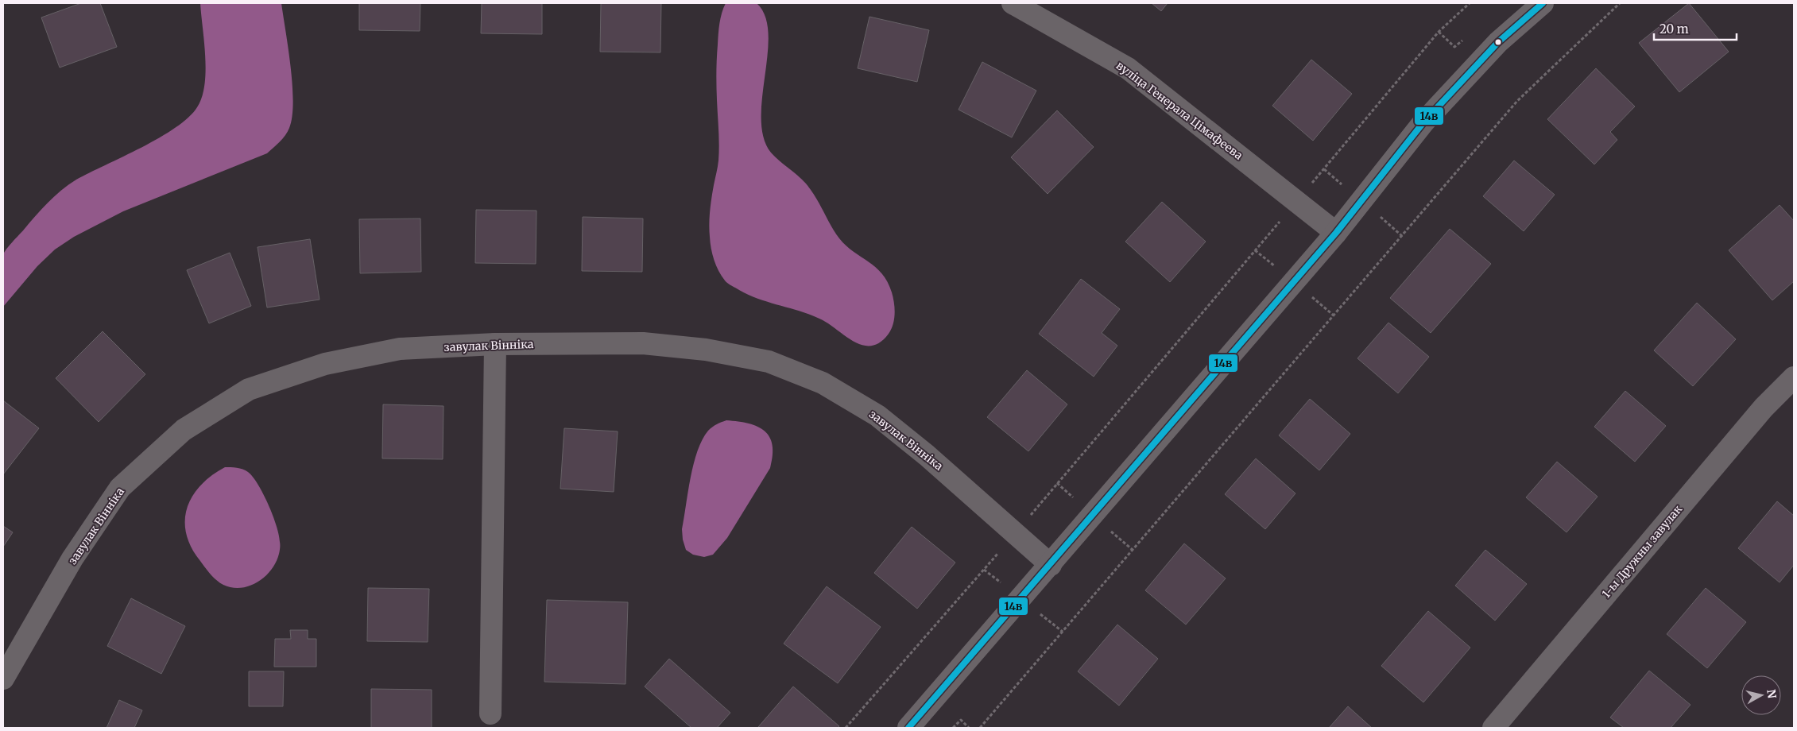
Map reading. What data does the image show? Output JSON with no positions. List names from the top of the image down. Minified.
{"streets":{"street":["вуліца Генерала Цімафеева","завулак Вінніка","1-ы Дружны завулак"]},"lines":["transit line 14в"],"scale_bar":"20 m","north":"right"}
